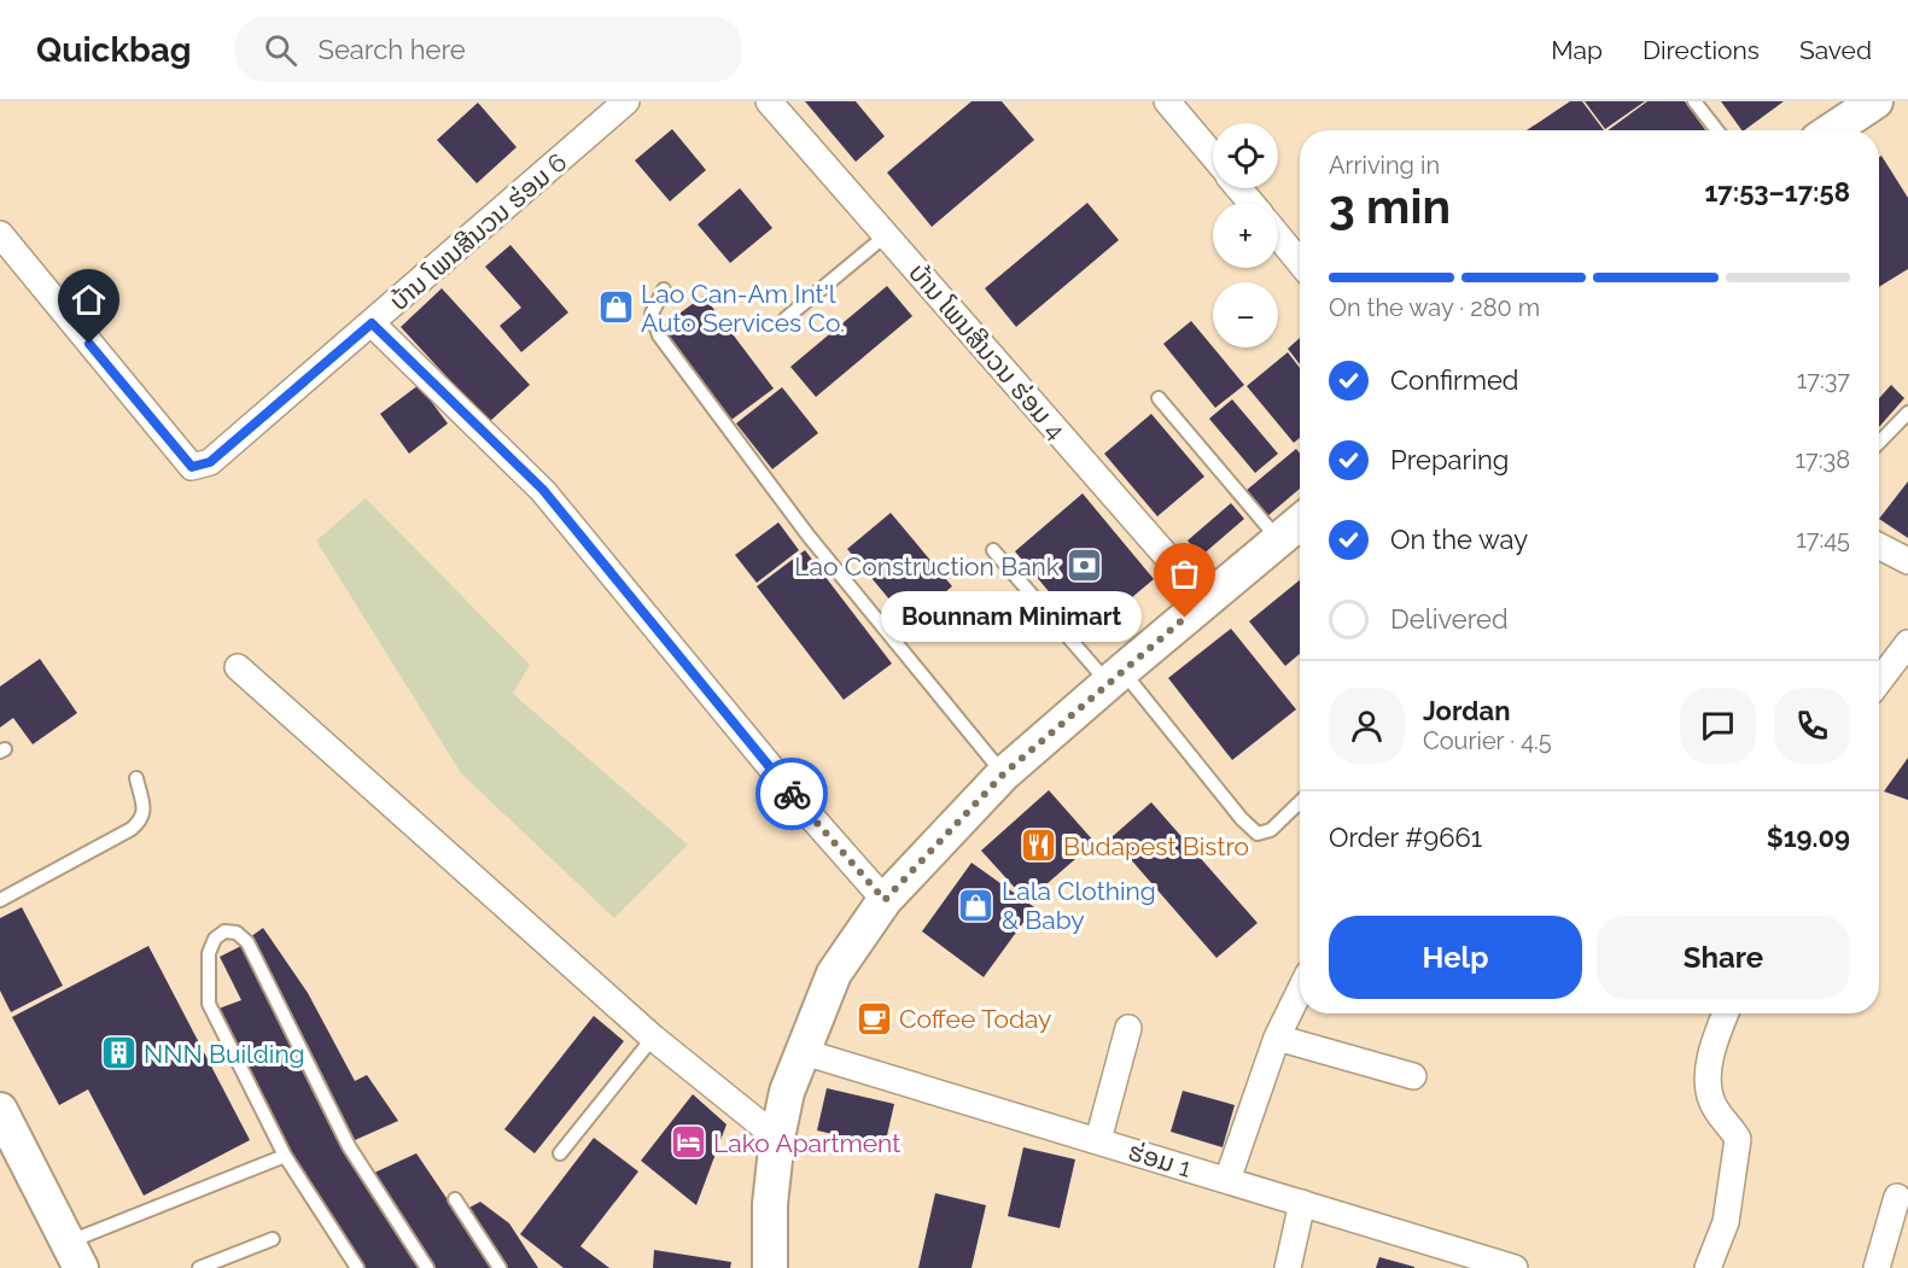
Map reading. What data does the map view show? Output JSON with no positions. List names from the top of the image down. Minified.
{"streets":{"street":["ບ້ານ ໂພນສີນວນ ຮ່ອມ 6","ບ້ານ ໂພນສີນວນ ຮ່ອມ 4","ຮ່ອມ 1"]},"places":{"shop":["Lao Can-Am Int'l Auto Services Co.","Lala Clothing & Baby"],"bank":["Lao Construction Bank"],"other":["Bounnam Minimart"],"restaurant":["Budapest Bistro"],"cafe":["Coffee Today"],"building":["NNN Building"],"hotel":["Lako Apartment"]},"page":{"header":"Quickbag","search":"Search here","nav":["Map","Directions","Saved"],"map_buttons":["+","−"],"heading":["3 min","Arriving in","17:53–17:58"],"panel":["Jordan","Courier · 4.5","Order #9661","$19.09"],"bar":"On the way · 280 m","list":[["Confirmed","17:37"],["Preparing","17:38"],["On the way","17:45"],"Delivered"],"bubble":"Bounnam Minimart","buttons":["Help","Share"]}}
